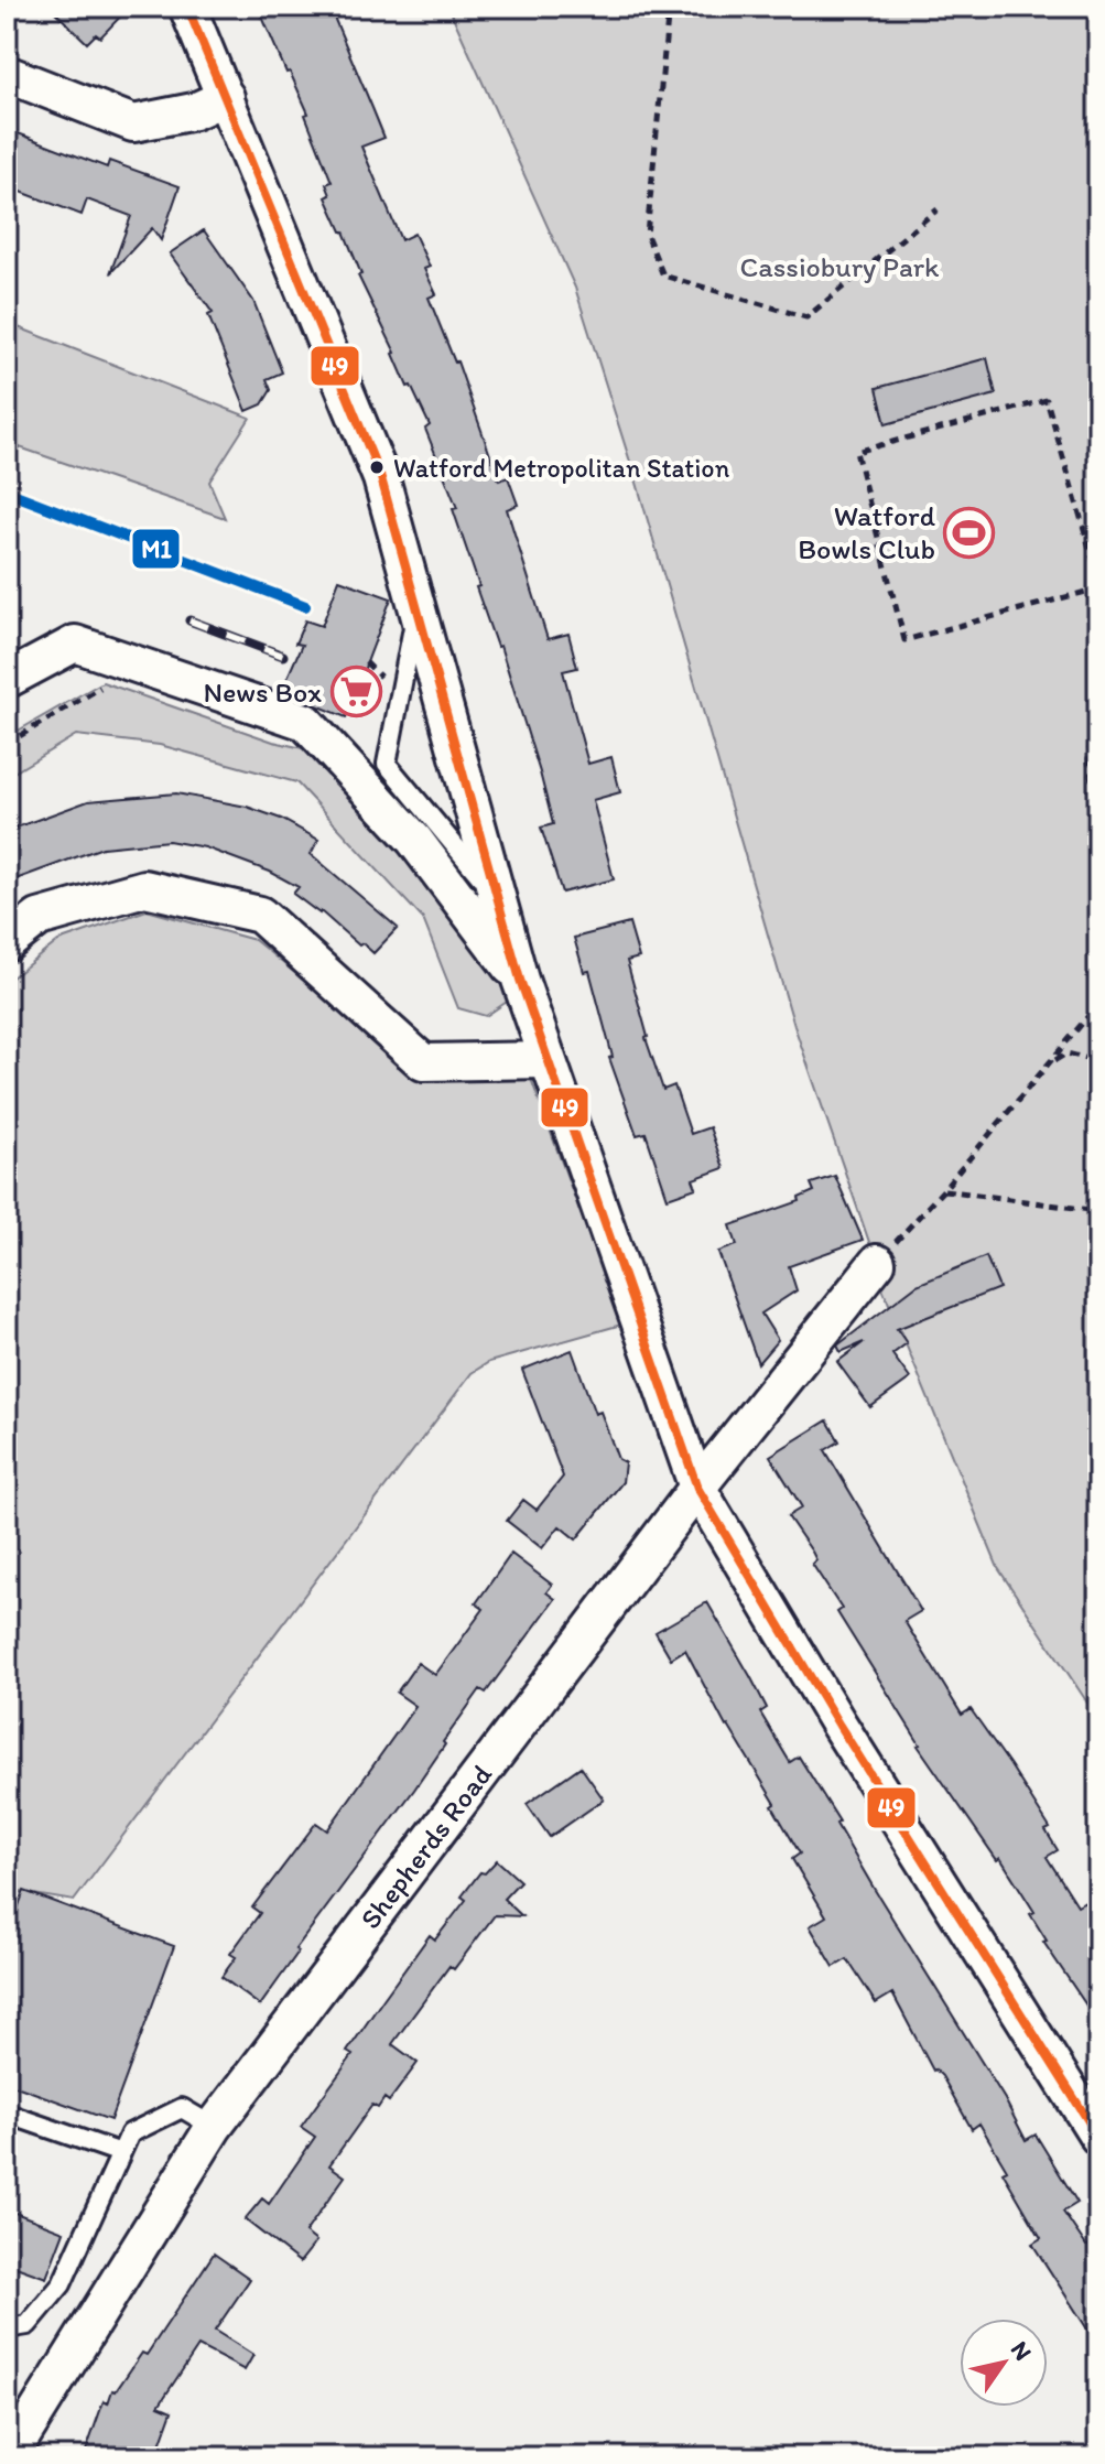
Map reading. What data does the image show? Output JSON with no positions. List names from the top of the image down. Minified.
{"streets":{"street":["Shepherds Road"]},"parks":["Cassiobury Park"],"places":{"other":["Watford Metropolitan Station"],"sports":["Watford Bowls Club"],"supermarket":["News Box"]},"lines":["transit line 49","transit line M1"],"north":"top right"}
